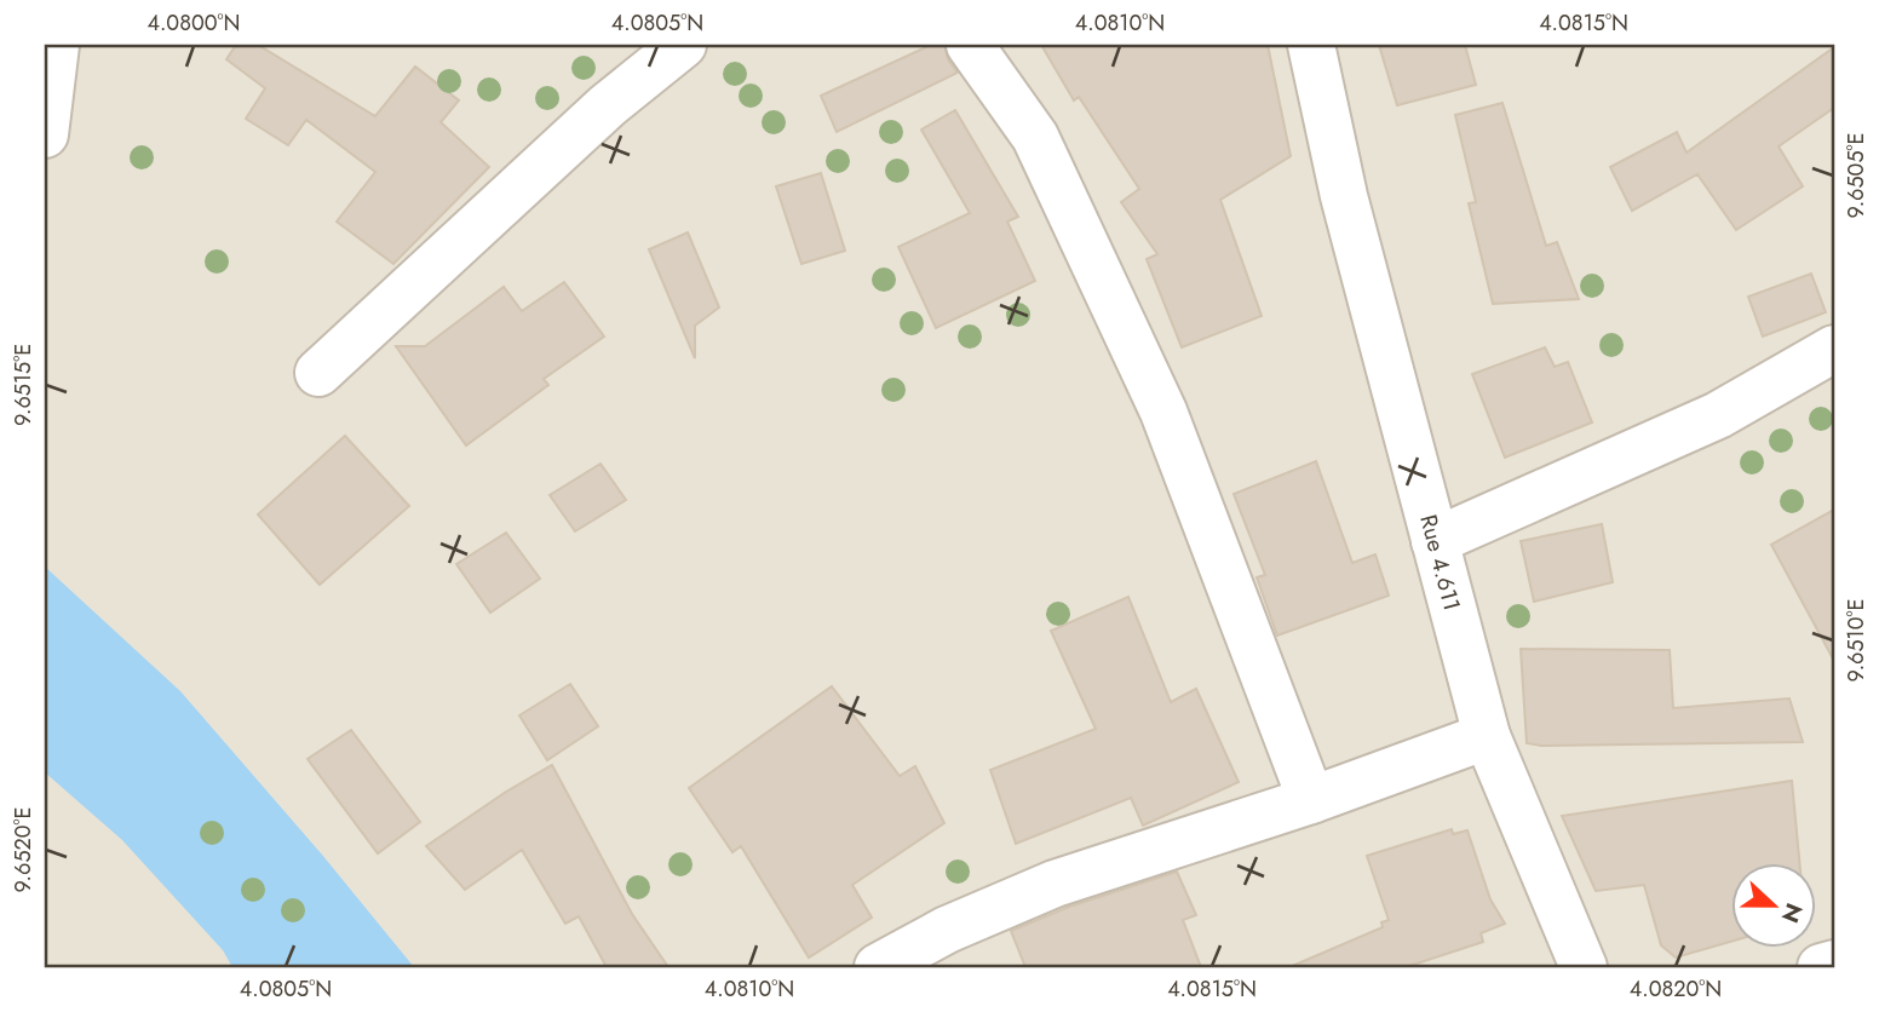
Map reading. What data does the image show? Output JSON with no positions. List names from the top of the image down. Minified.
{"streets":{"street":["Rue 4.611"]},"north":"right","coordinates":["4.0800°N","4.0805°N","4.0810°N","4.0815°N","9.6505°E","9.6515°E","9.6510°E","9.6520°E","4.0820°N"]}
